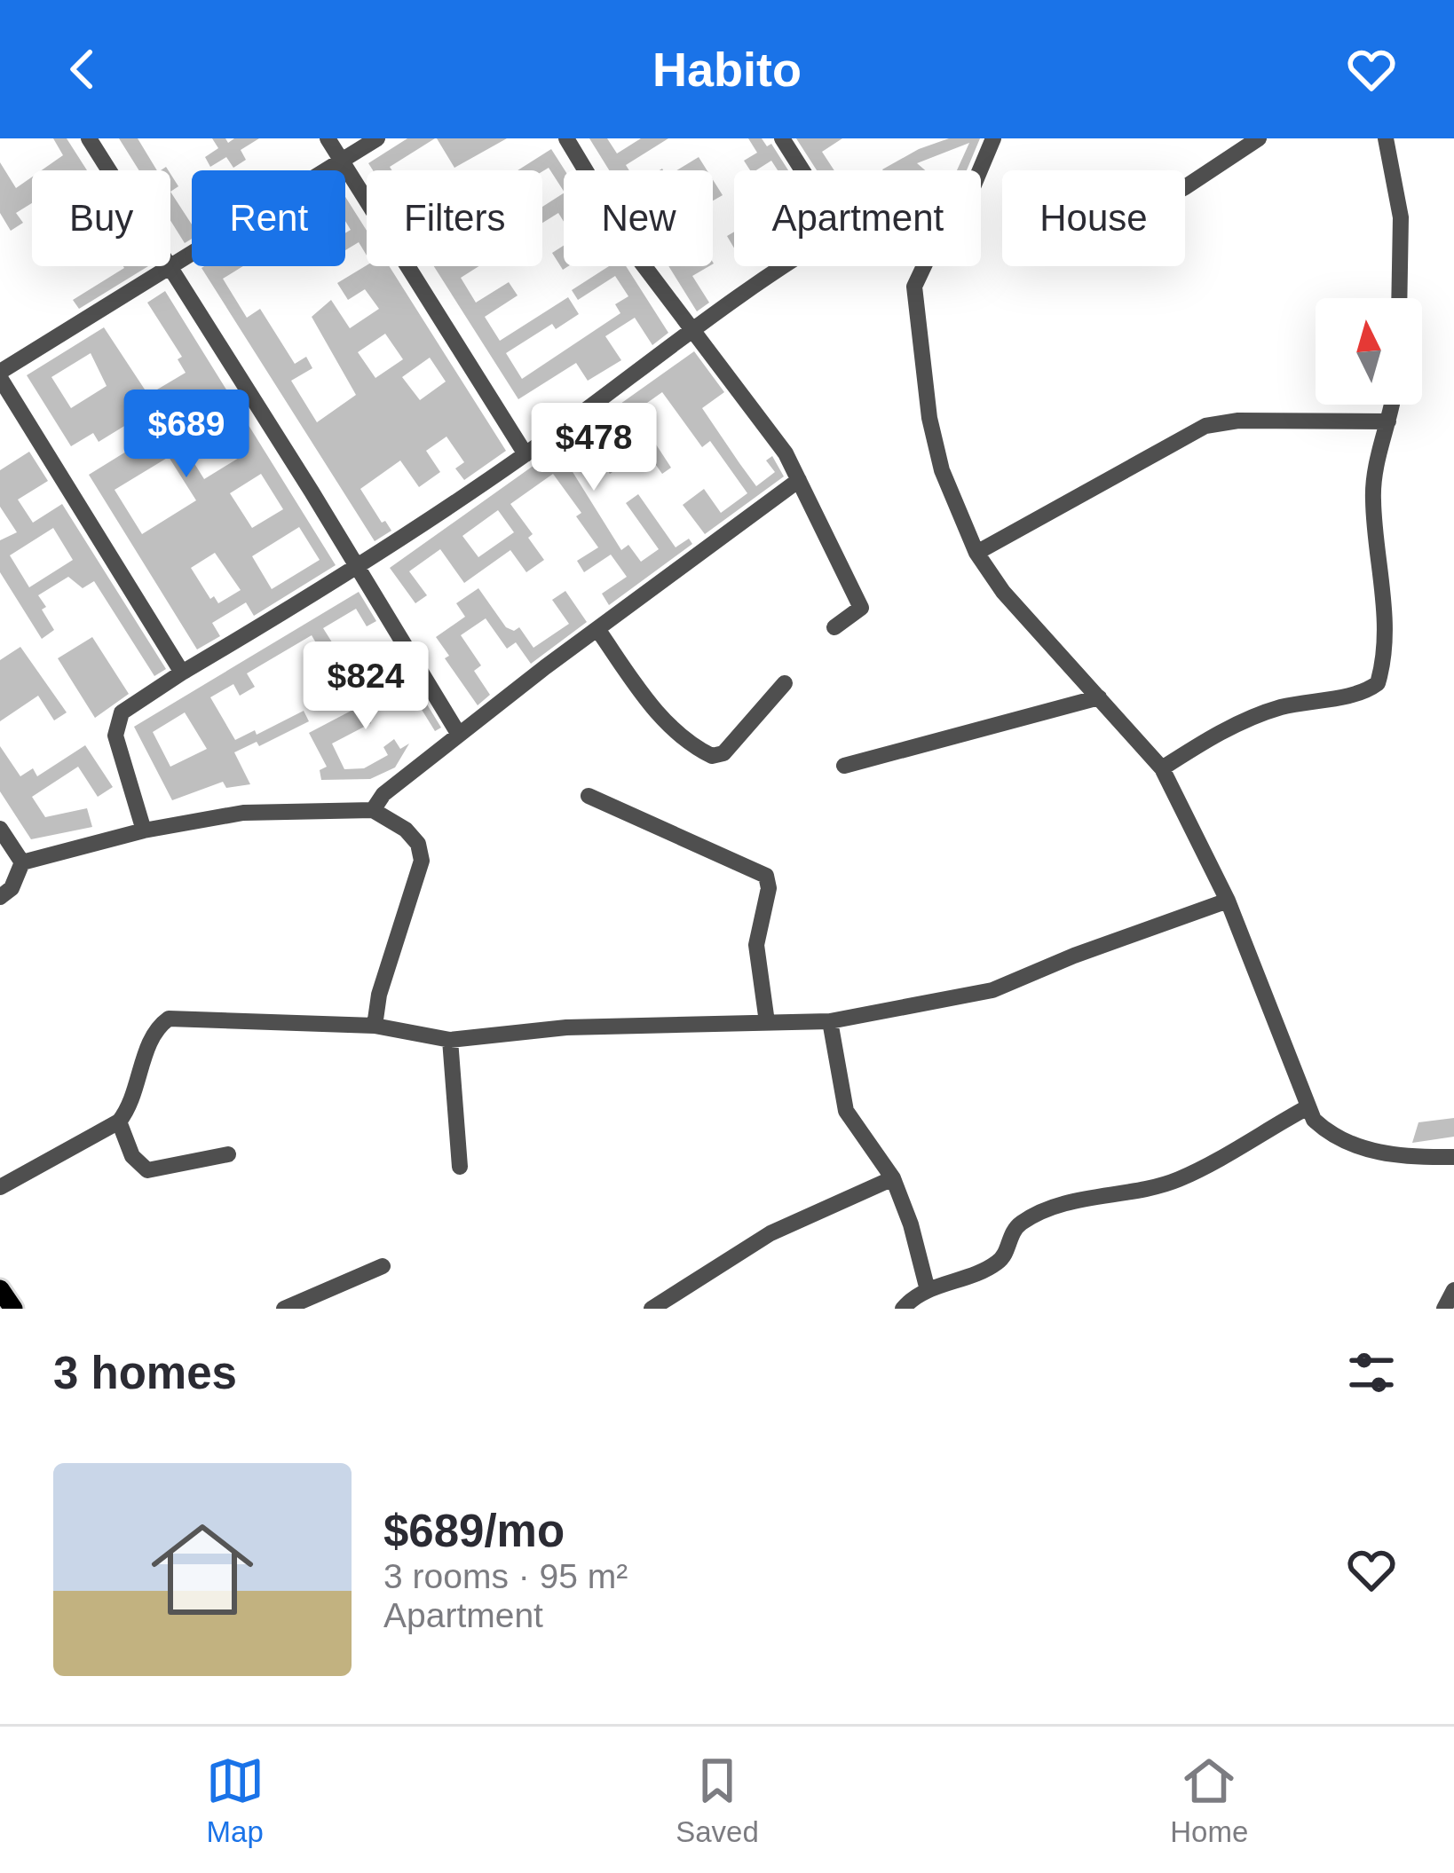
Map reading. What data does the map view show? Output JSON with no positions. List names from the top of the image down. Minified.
{"north":"top","page":{"header":"Habito","chip":["Buy","Rent","Filters","New","Apartment","House"],"price":["$689","$478","$824"],"heading":"3 homes","list":[{"name":"$689/mo","note":"3 rooms · 95 m² · Apartment"}],"tabs":["Map","Saved","Home"]}}
